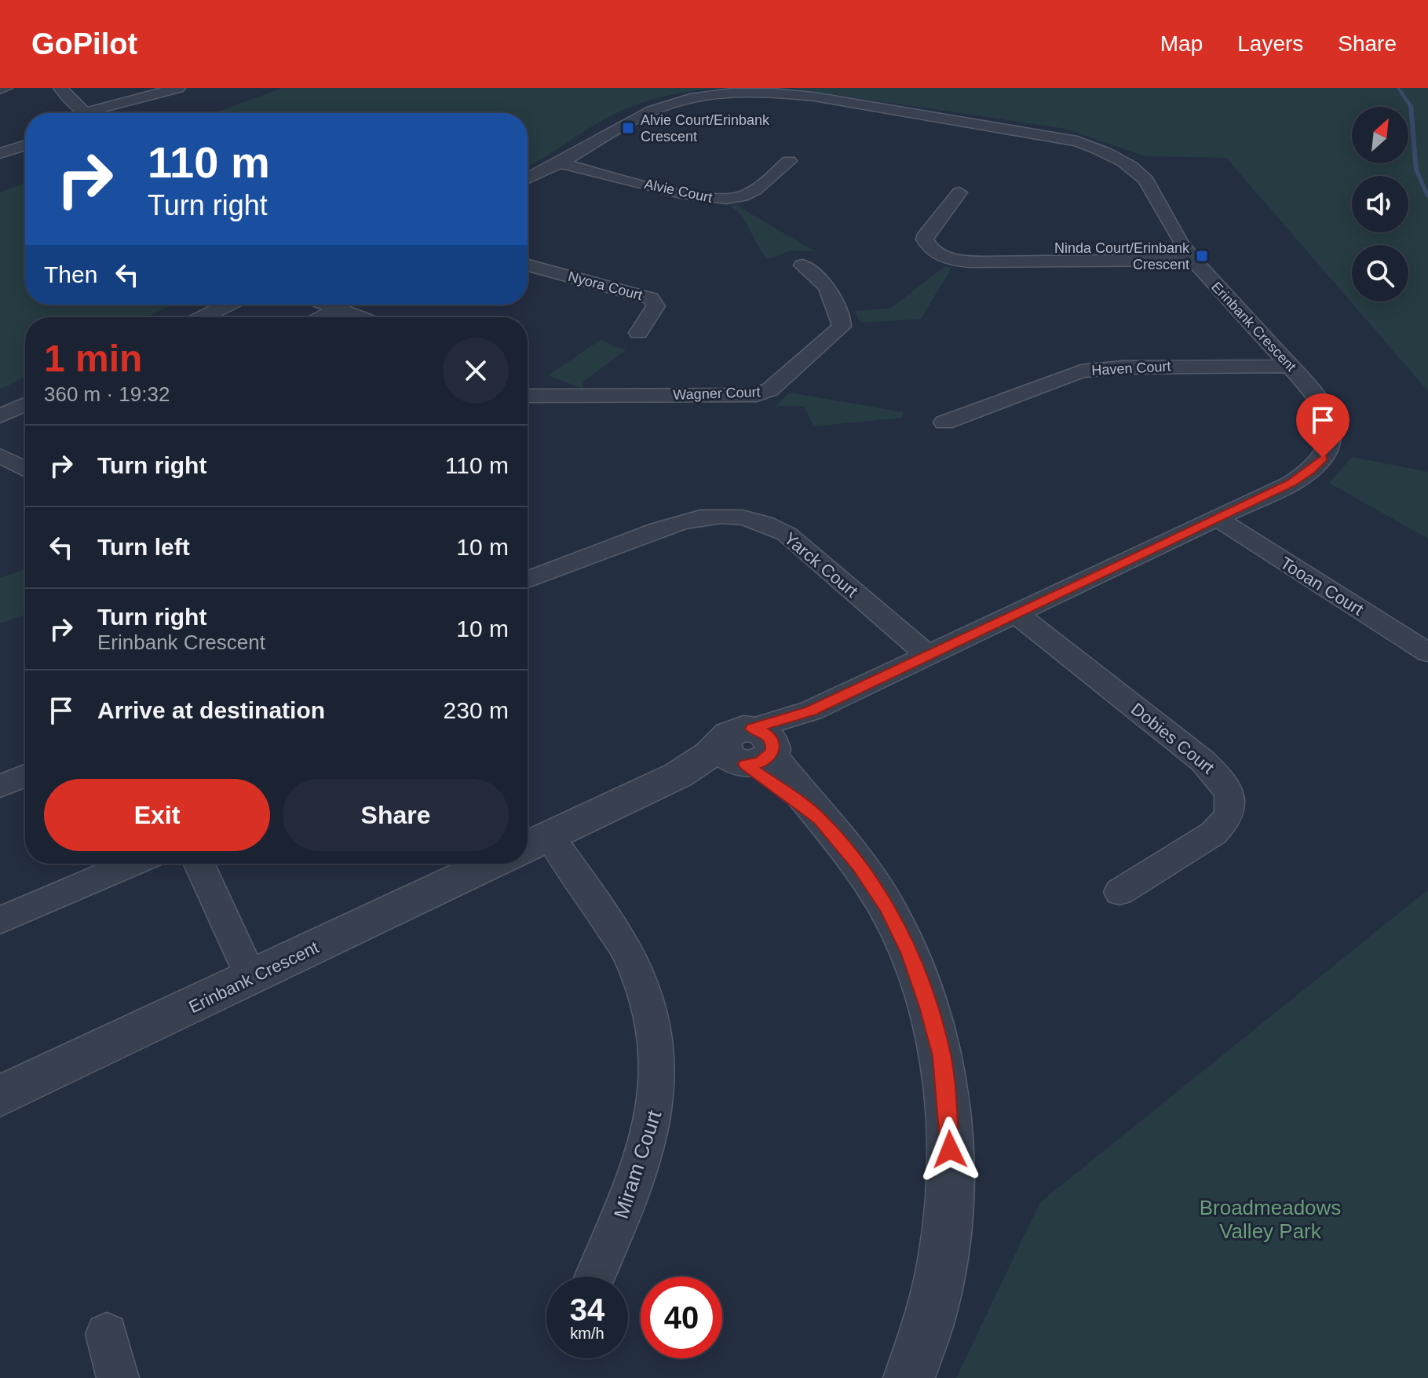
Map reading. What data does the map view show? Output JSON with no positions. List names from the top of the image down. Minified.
{"streets":{"street":["Alvie Court","Nyora Court","Erinbank Crescent","Haven Court","Wagner Court","Yarck Court","Tooan Court","Dobies Court","Miram Court"]},"crossings":[["Alvie Court","Erinbank Crescent"],["Erinbank Crescent","Haven Court"],["Erinbank Crescent","Yarck Court"],["Erinbank Crescent","Tooan Court"],["Erinbank Crescent","Dobies Court"],["Erinbank Crescent","Miram Court"]],"parks":["Broadmeadows Valley Park"],"places":{"transit":["Alvie Court/Erinbank Crescent","Ninda Court/Erinbank Crescent"]},"north":"top right","page":{"header":"GoPilot","nav":["Map","Layers","Share"],"turn":["110 m","Turn right"],"then":"Then","heading":["1 min","360 m · 19:32"],"list":[{"name":"Turn right","value":"110 m"},{"name":"Turn left","value":"10 m"},{"name":"Turn right","note":"Erinbank Crescent","value":"10 m"},{"name":"Arrive at destination","value":"230 m"}],"buttons":["Exit","Share"],"speed":"34 km/h","limit":"40"}}
